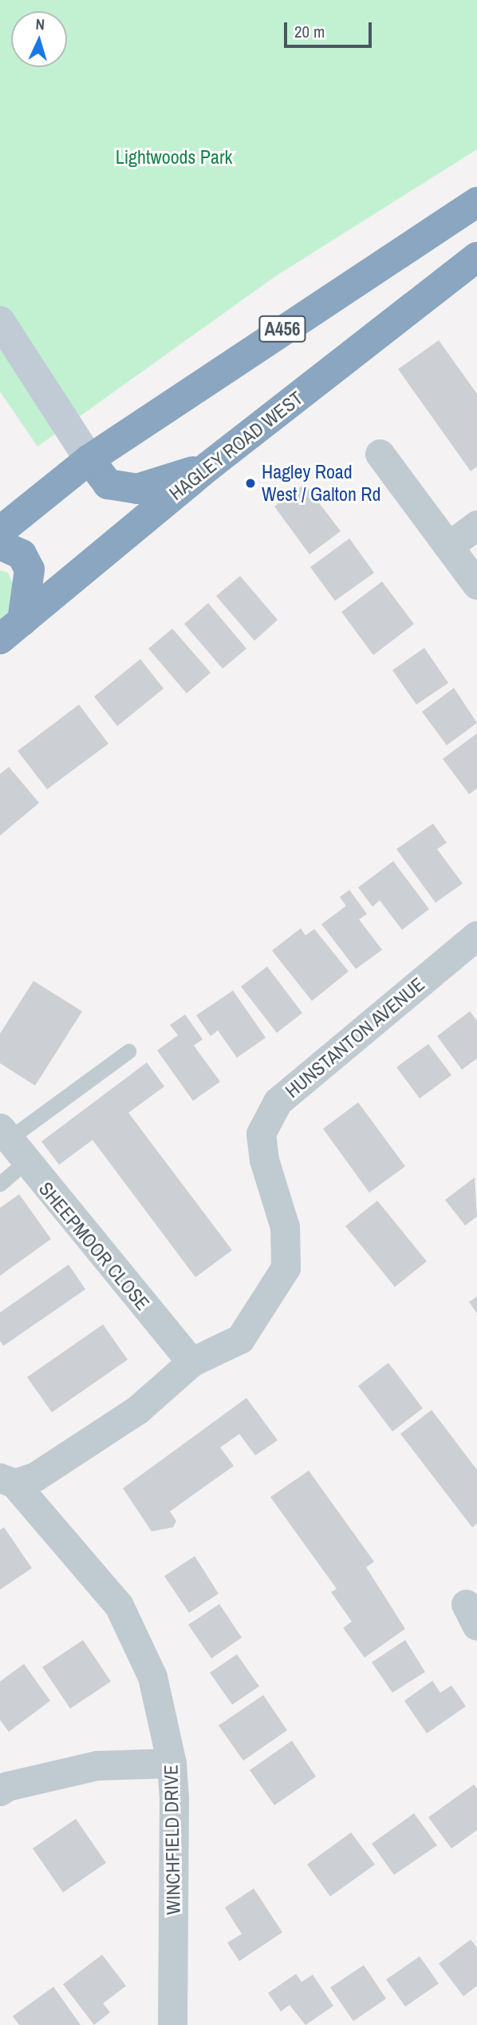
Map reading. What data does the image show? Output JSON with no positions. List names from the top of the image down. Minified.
{"streets":{"highway":["A456","HAGLEY ROAD WEST"],"street":["HUNSTANTON AVENUE","SHEEPMOOR CLOSE","WINCHFIELD DRIVE"]},"crossings":[["HUNSTANTON AVENUE","SHEEPMOOR CLOSE"],["HUNSTANTON AVENUE","WINCHFIELD DRIVE"]],"parks":["Lightwoods Park"],"places":["Hagley Road West / Galton Rd"],"scale_bar":"20 m","north":"top"}
